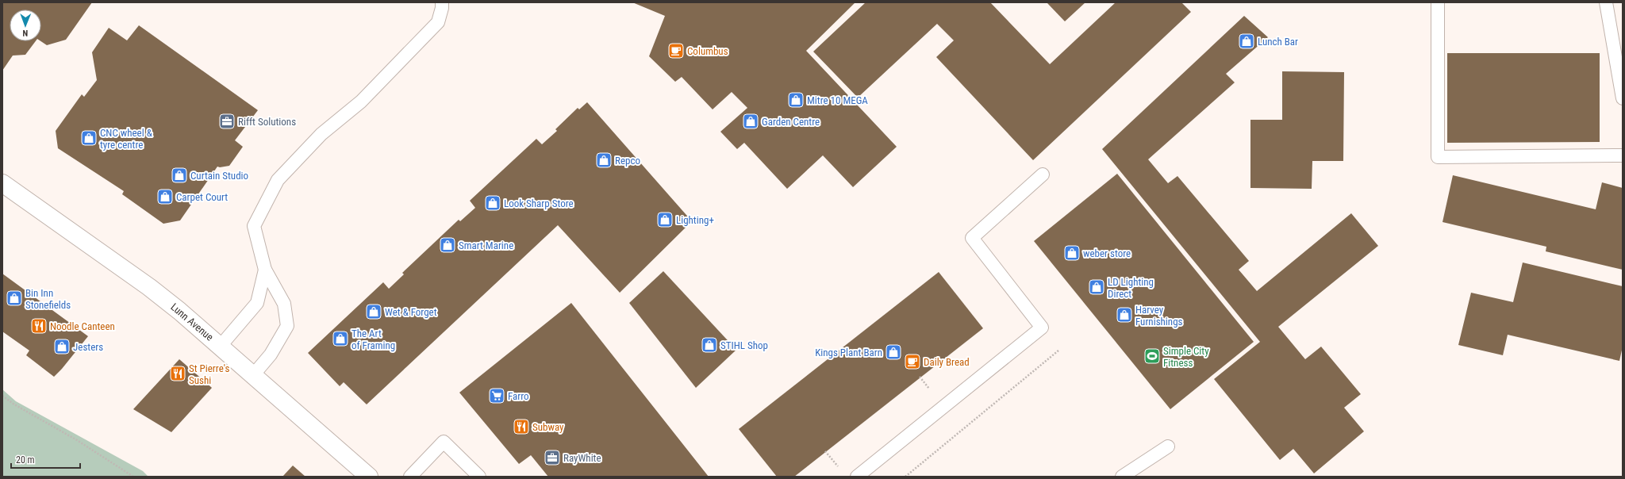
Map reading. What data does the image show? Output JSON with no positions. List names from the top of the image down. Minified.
{"streets":{"main road":["Lunn Avenue"]},"places":{"shop":["Lunch Bar","Mitre 10 MEGA","Garden Centre","CNC wheel & tyre centre","Repco","Curtain Studio","Carpet Court","Look Sharp Store","Lighting+","Smart Marine","weber store","LD Lighting Direct","Bin Inn Stonefields","Wet & Forget","Harvey Furnishings","The Art of Framing","STIHL Shop","Jesters","Kings Plant Barn"],"cafe":["Columbus","Daily Bread"],"office":["Rifft Solutions","RayWhite"],"restaurant":["Noodle Canteen","St Pierre's Sushi","Subway"],"sports":["Simple City Fitness"],"supermarket":["Farro"]},"scale_bar":"20 m","north":"bottom"}
